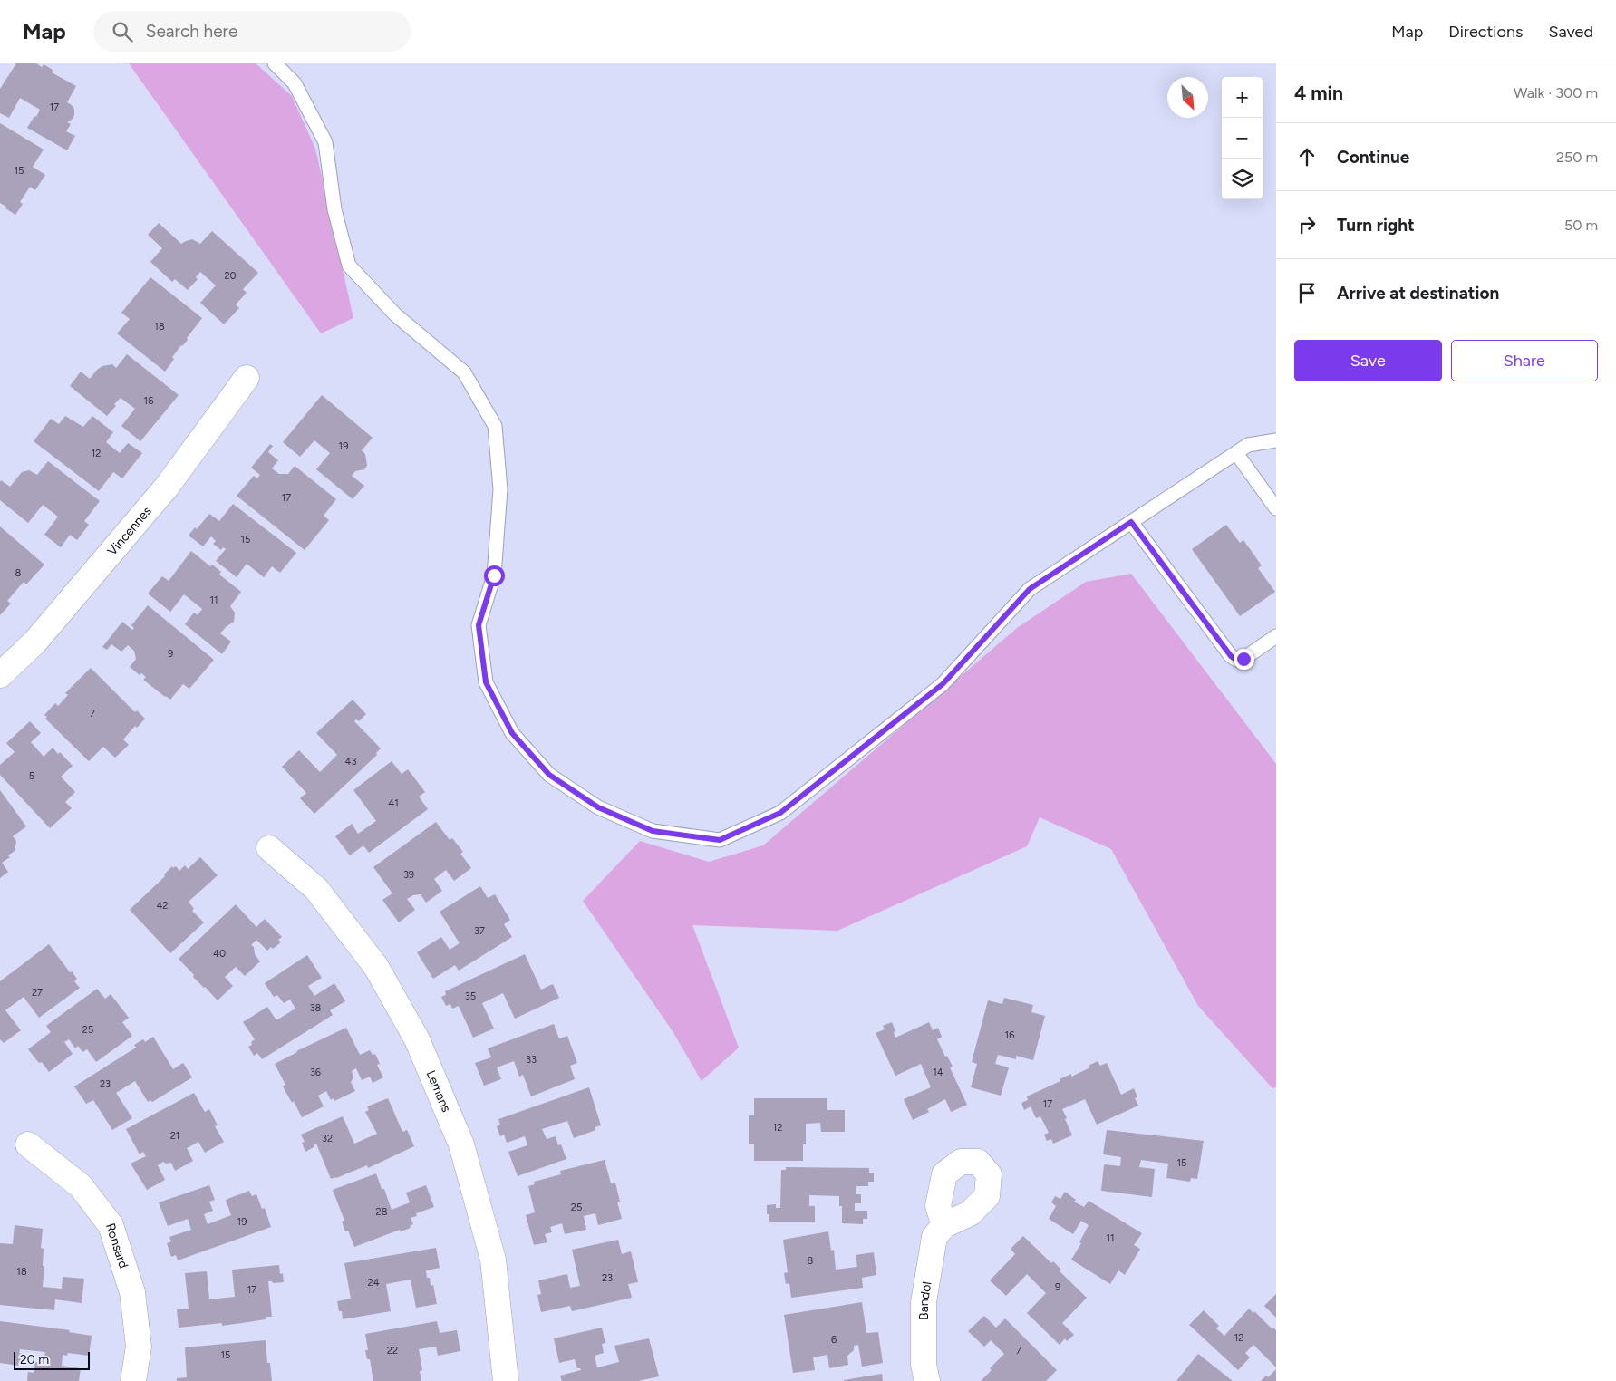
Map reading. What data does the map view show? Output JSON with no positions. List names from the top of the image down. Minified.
{"streets":{"street":["Vincennes","Lemans","Ronsard","Bandol"]},"house_numbers":["17","15","20","18","16","19","12","17","15","8","11","9","7","43","5","41","39","42","37","40","27","35","38","25","16","33","36","14","23","17","12","21","32","15","25","28","19","11","8","18","23","24","9","17","12","6","22","7","15"],"scale_bar":"20 m","north":"bottom right","page":{"header":"Map","search":"Search here","nav":["Map","Directions","Saved"],"heading":["4 min","Walk · 300 m"],"map_buttons":["+","−"],"list":[["Continue","250 m"],["Turn right","50 m"],"Arrive at destination"],"buttons":["Save","Share"],"scale":"20 m"}}
